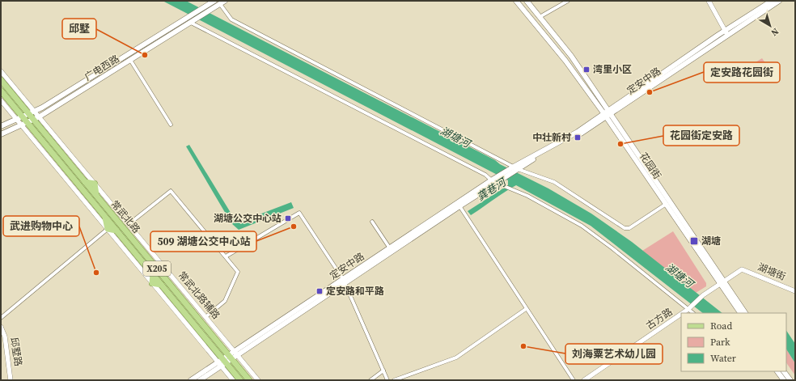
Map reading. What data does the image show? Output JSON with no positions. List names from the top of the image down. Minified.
{"streets":{"main road":["广电西路","定安中路","花园街","常武北路","X205"],"street":["湖塘街","常武北路辅路","古方路","邱墅路"]},"crossings":[["广电西路","常武北路"],["广电西路","常武北路辅路"],["定安中路","花园街"],["定安中路","常武北路"],["定安中路","常武北路辅路"],["花园街","古方路"],["湖塘街","古方路"]],"water":["湖塘河","龚巷河"],"places":{"other":["邱墅","定安路花园街","花园街定安路","509 湖塘公交中心站","武进购物中心","刘海粟艺术幼儿园"],"transit":["湾里小区","中壮新村","湖塘公交中心站","湖塘","定安路和平路"]},"legend":["Road","Park","Water"],"north":"bottom right"}
